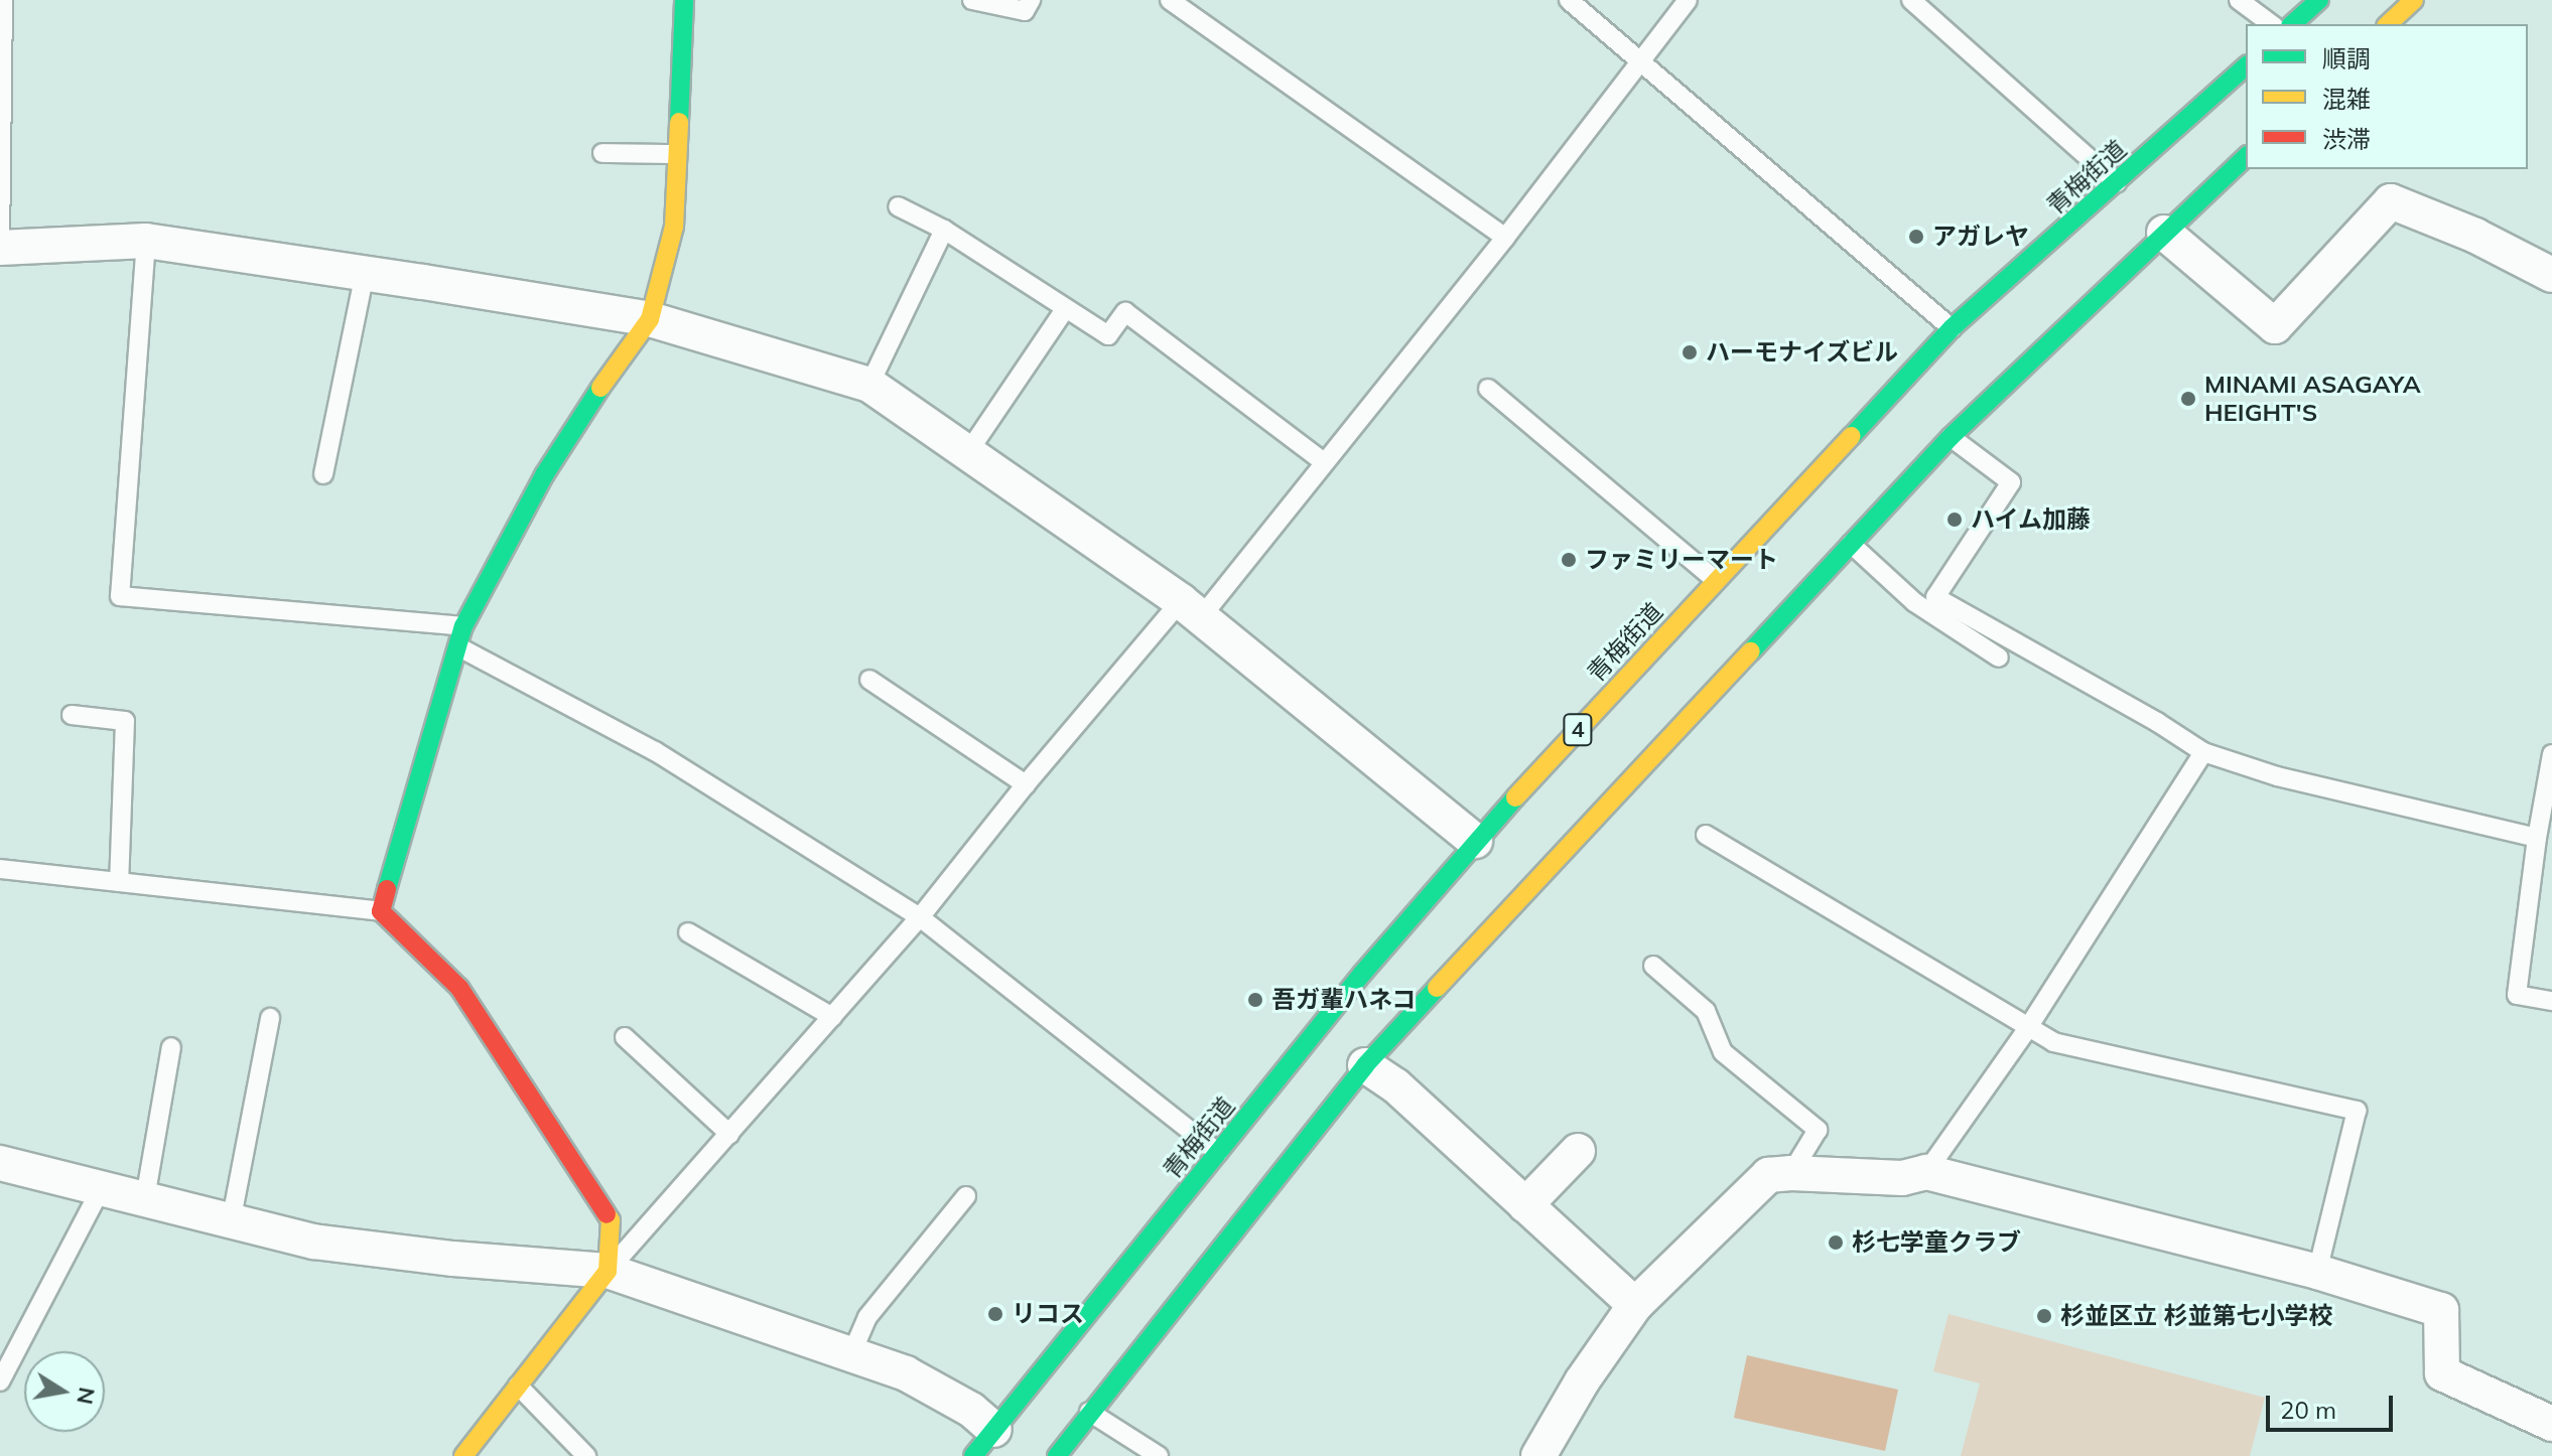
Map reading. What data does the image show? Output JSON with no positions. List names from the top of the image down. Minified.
{"streets":{"main road":["青梅街道","4"]},"places":["アガレヤ","ハーモナイズビル","MINAMI ASAGAYA HEIGHT'S","ハイム加藤","ファミリーマート","吾ガ輩ハネコ","杉七学童クラブ","リコス","杉並区立 杉並第七小学校"],"legend":["順調","混雑","渋滞"],"scale_bar":"20 m","north":"right"}
